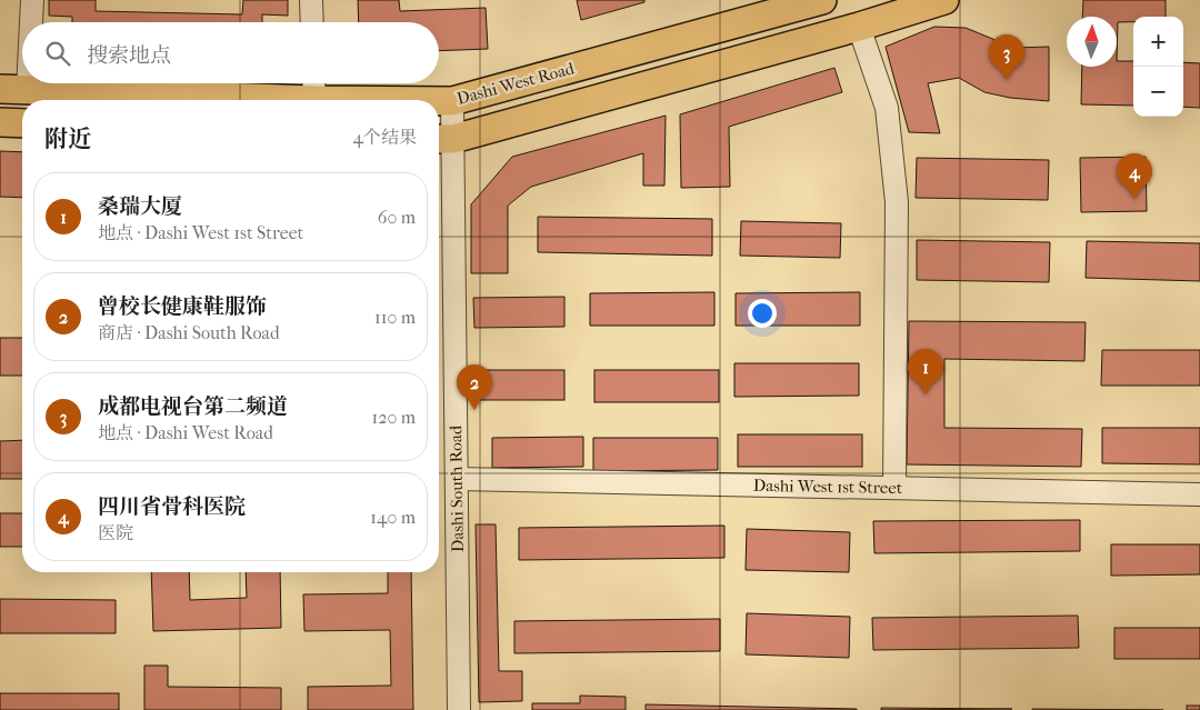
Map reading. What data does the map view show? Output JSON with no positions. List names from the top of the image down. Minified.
{"streets":{"main road":["Dashi West Road"],"street":["Dashi West 1st Street","Dashi South Road"]},"crossings":[["Dashi West Road","Dashi South Road"],["Dashi West 1st Street","Dashi South Road"]],"north":"top","page":{"map_buttons":["+","−"],"search":"搜索地点","pins":["3","4","1","2"],"heading":["附近","4个结果"],"list":[{"mark":"1","name":"桑瑞大厦","note":"地点 · Dashi West 1st Street","value":"60 m"},{"mark":"2","name":"曾校长健康鞋服饰","note":"商店 · Dashi South Road","value":"110 m"},{"mark":"3","name":"成都电视台第二频道","note":"地点 · Dashi West Road","value":"120 m"},{"mark":"4","name":"四川省骨科医院","note":"医院","value":"140 m"}]}}
